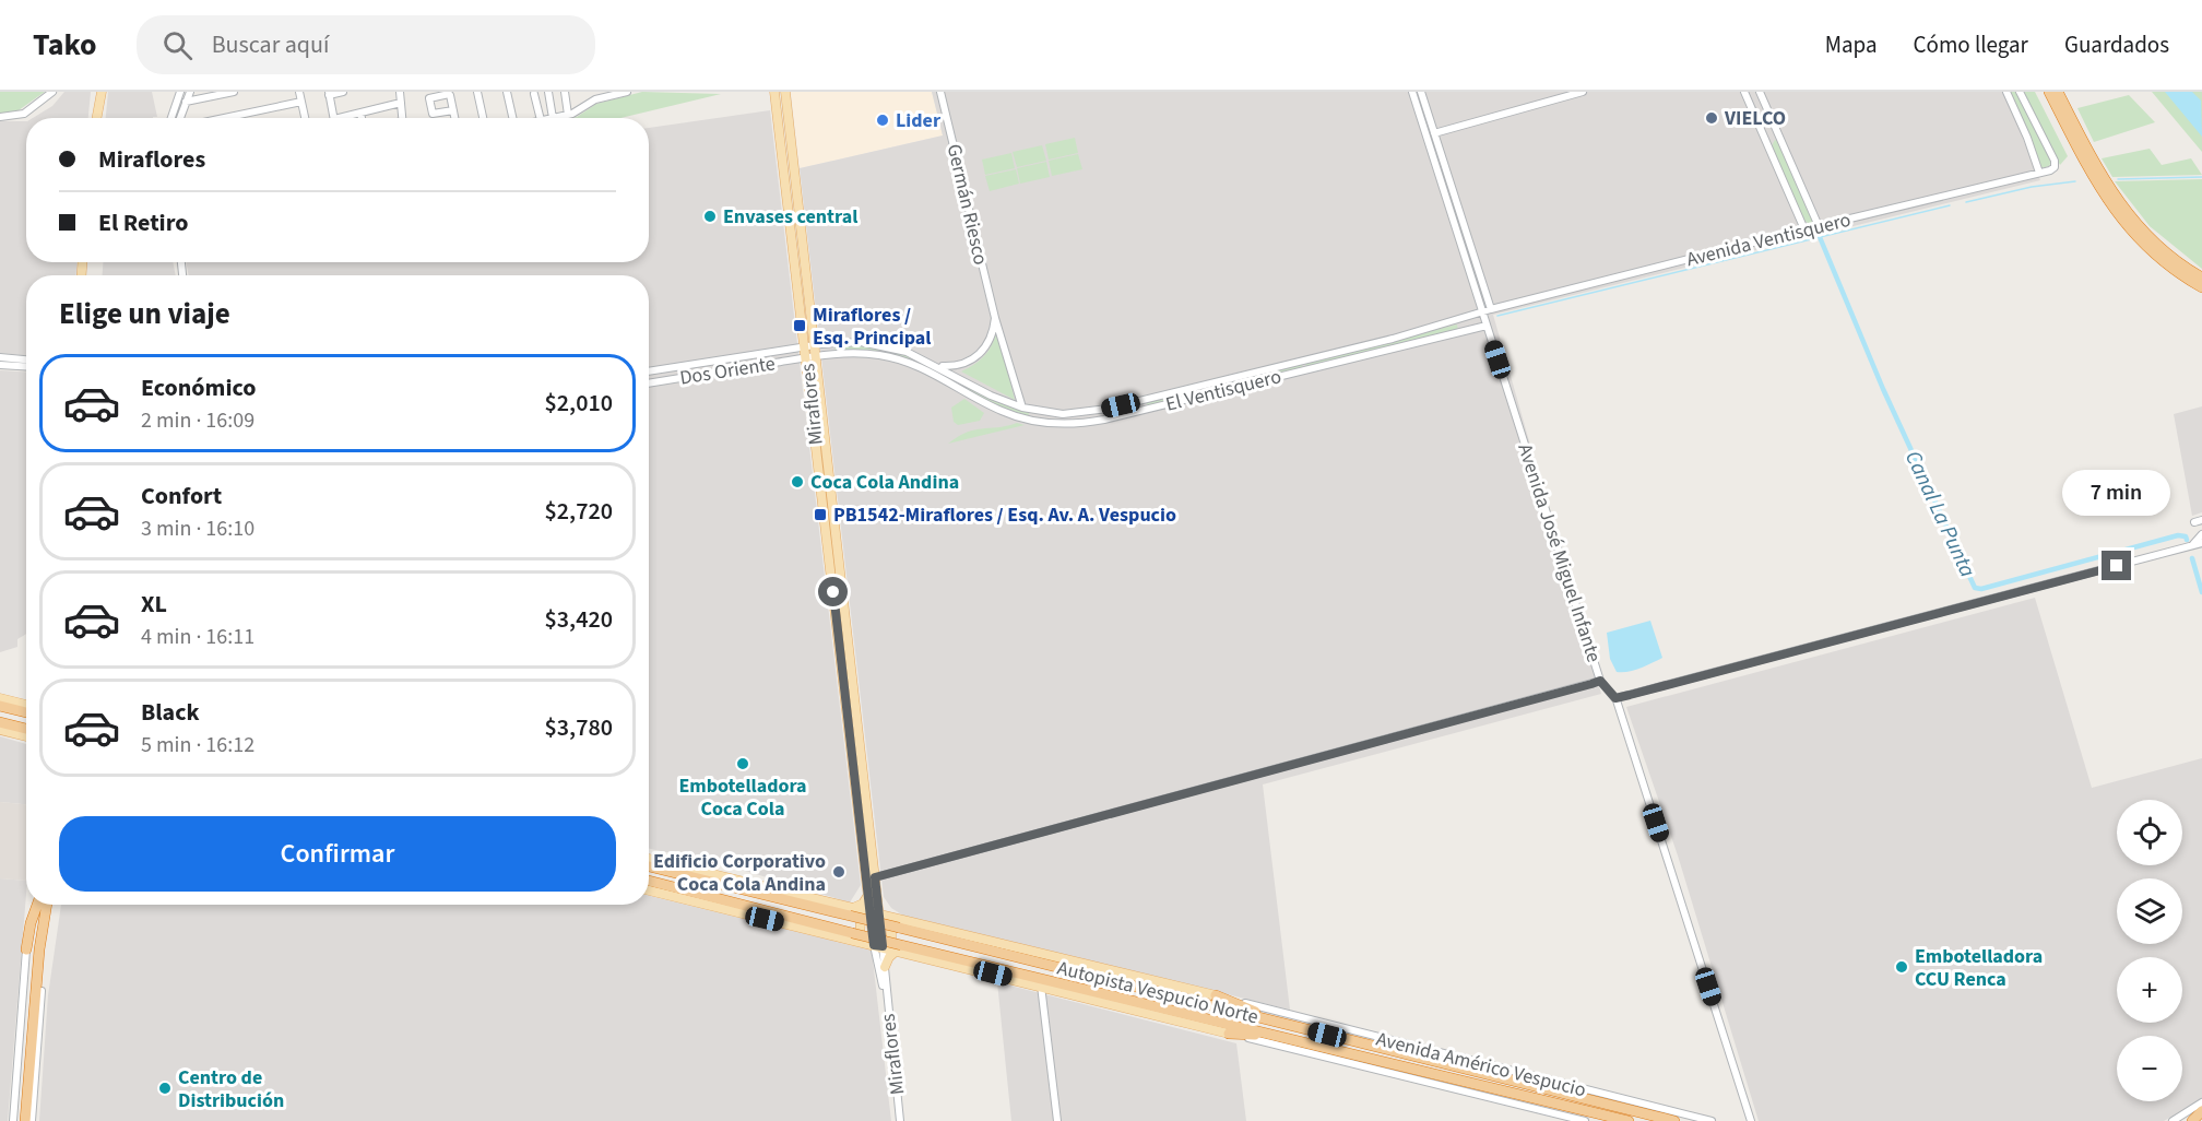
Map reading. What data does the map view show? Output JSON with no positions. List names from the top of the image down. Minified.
{"streets":{"highway":["Autopista Vespucio Norte"],"main road":["Miraflores","Avenida Américo Vespucio"],"street":["Germán Riesco","Avenida Ventisquero","Dos Oriente","El Ventisquero","Avenida José Miguel Infante"]},"crossings":[["Germán Riesco","El Ventisquero"],["Avenida Ventisquero","El Ventisquero"],["Avenida Ventisquero","Avenida José Miguel Infante"],["Dos Oriente","El Ventisquero"],["Dos Oriente","Miraflores"],["El Ventisquero","Miraflores"],["El Ventisquero","Avenida José Miguel Infante"],["Miraflores","Avenida Américo Vespucio"],["Autopista Vespucio Norte","Avenida Américo Vespucio"]],"water":["Canal La Punta"],"places":{"other":["VIELCO","Lider","Envases central","Coca Cola Andina","Embotelladora Coca Cola","Edificio Corporativo Coca Cola Andina","Embotelladora CCU Renca","Centro de Distribución"],"transit":["Miraflores / Esq. Principal","PB1542-Miraflores / Esq. Av. A. Vespucio"]},"page":{"header":"Tako","search":"Buscar aquí","nav":["Mapa","Cómo llegar","Guardados"],"banner":["Miraflores","El Retiro"],"heading":"Elige un viaje","list":[{"name":"Económico","note":"2 min · 16:09","value":"$2,010"},{"name":"Confort","note":"3 min · 16:10","value":"$2,720"},{"name":"XL","note":"4 min · 16:11","value":"$3,420"},{"name":"Black","note":"5 min · 16:12","value":"$3,780"}],"bubble":"7 min","map_buttons":["+","−"],"buttons":"Confirmar"}}
